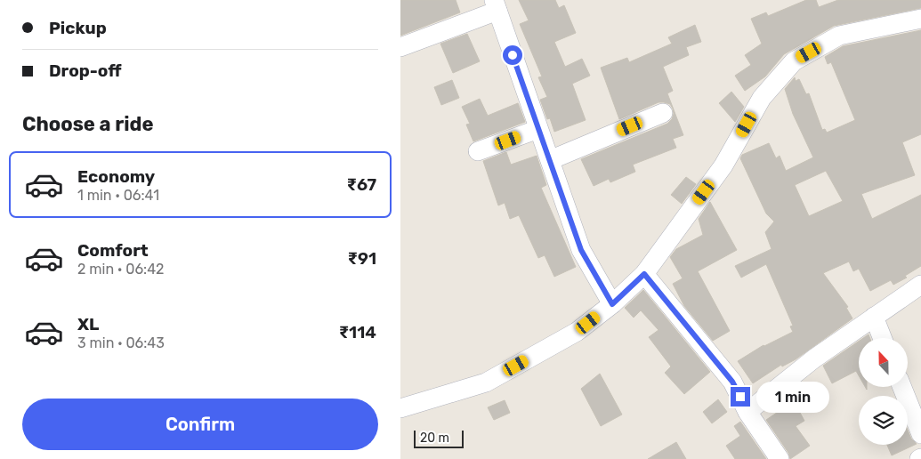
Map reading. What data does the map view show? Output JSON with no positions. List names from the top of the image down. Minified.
{"scale_bar":"20 m","north":"top","page":{"banner":["Pickup","Drop-off"],"heading":"Choose a ride","list":[{"name":"Economy","note":"1 min · 06:41","value":"₹67"},{"name":"Comfort","note":"2 min · 06:42","value":"₹91"},{"name":"XL","note":"3 min · 06:43","value":"₹114"}],"bubble":"1 min","buttons":"Confirm","scale":"20 m"}}
